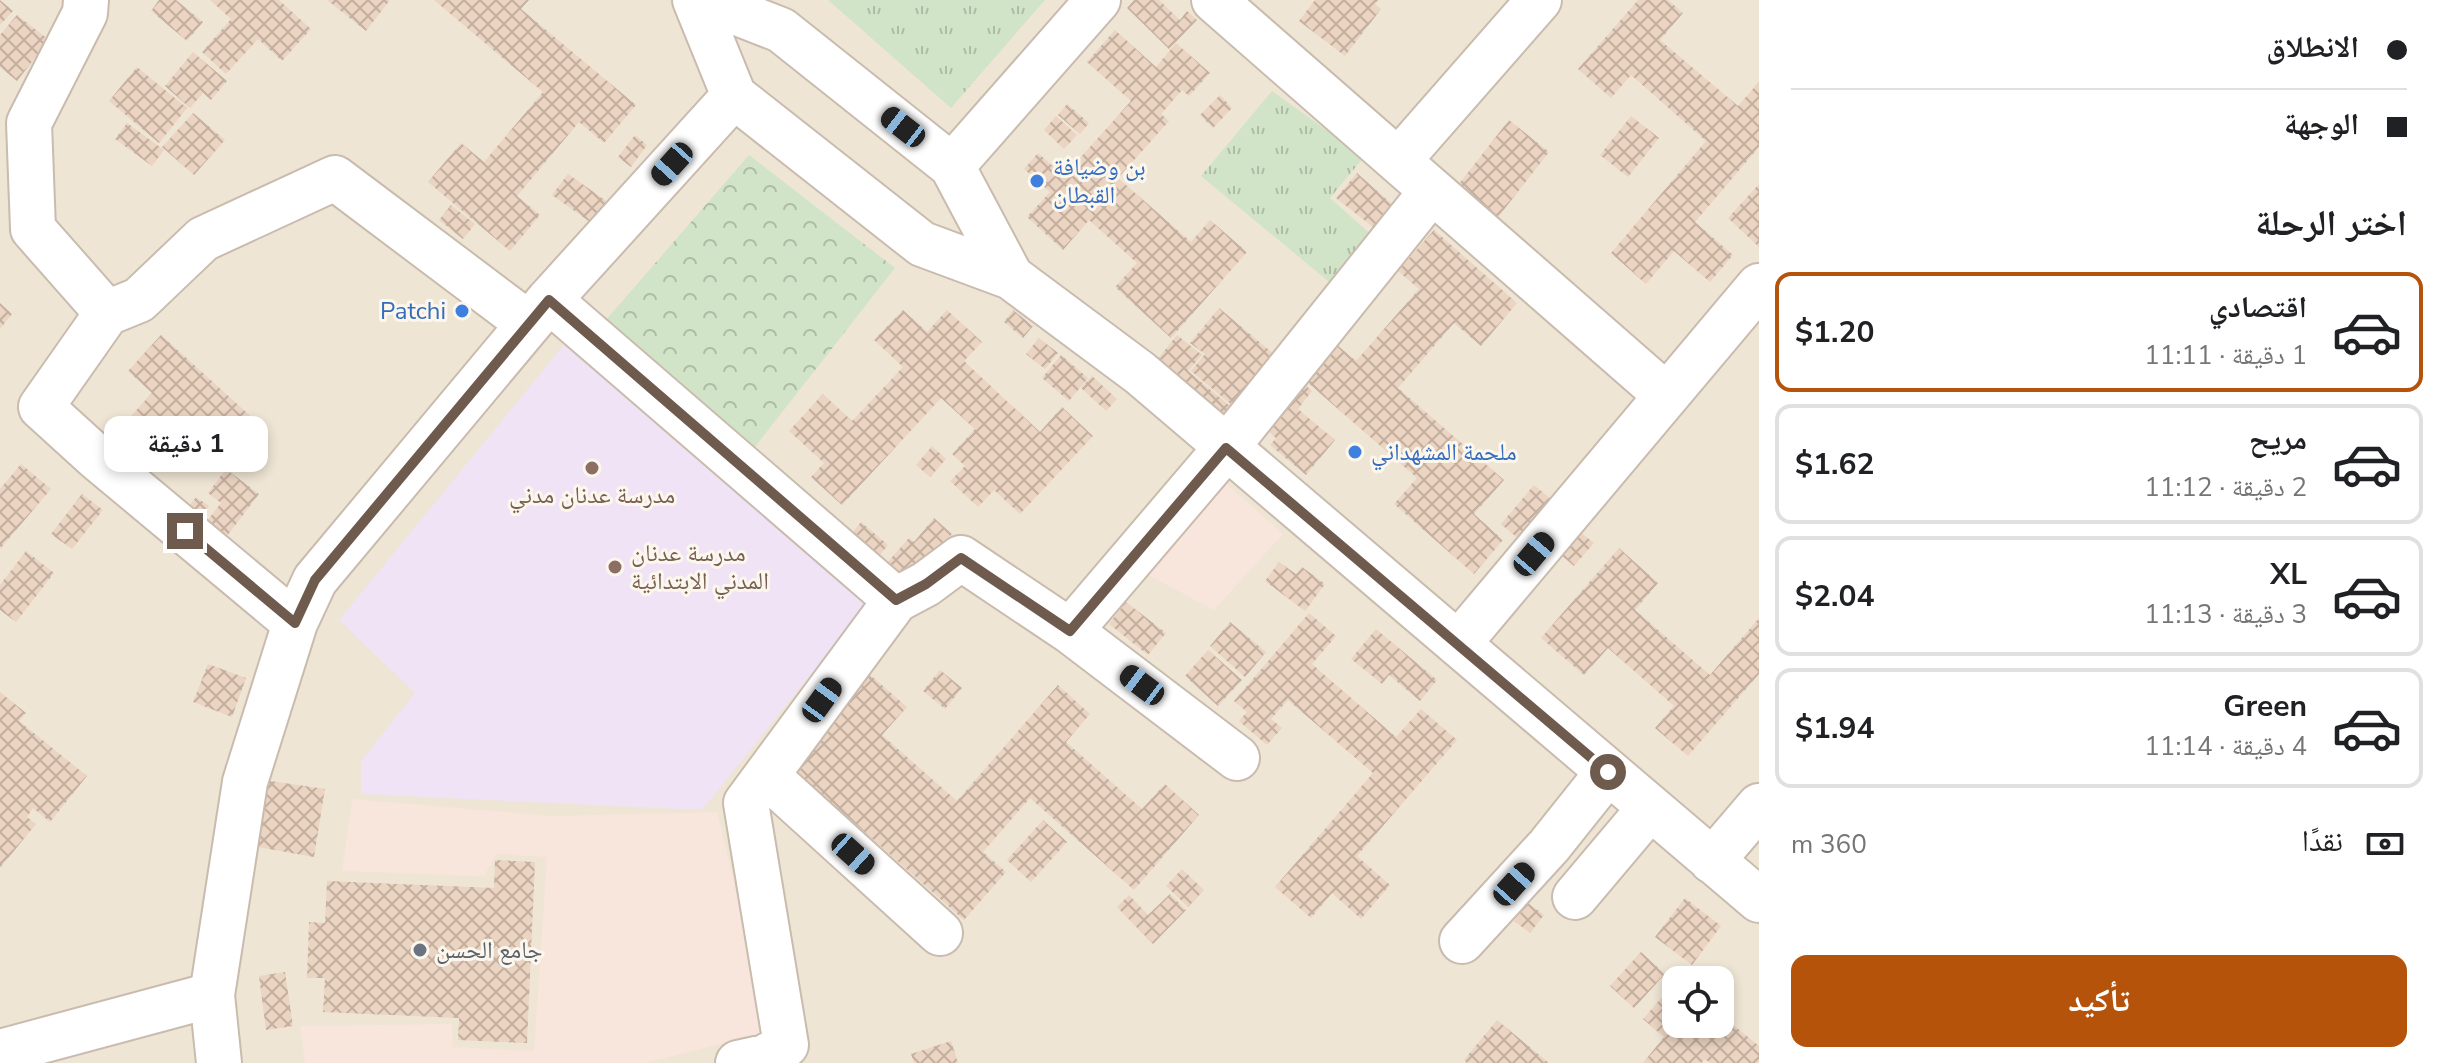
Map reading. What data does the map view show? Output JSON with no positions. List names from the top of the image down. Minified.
{"places":["بن وضيافة القبطان","Patchi","ملحمة المشهداني","مدرسة عدنان مدني","مدرسة عدنان المدني الابتدائية","جامع الحسن"],"page":{"banner":["الانطلاق","الوجهة"],"heading":"اختر الرحلة","list":[{"name":"اقتصادي","note":"1 دقيقة · 11:11","value":"$1.20"},{"name":"مريح","note":"2 دقيقة · 11:12","value":"$1.62"},{"name":"XL","note":"3 دقيقة · 11:13","value":"$2.04"},{"name":"Green","note":"4 دقيقة · 11:14","value":"$1.94"}],"bubble":"1 دقيقة","pay":["نقدًا","360 m"],"buttons":"تأكيد"}}
